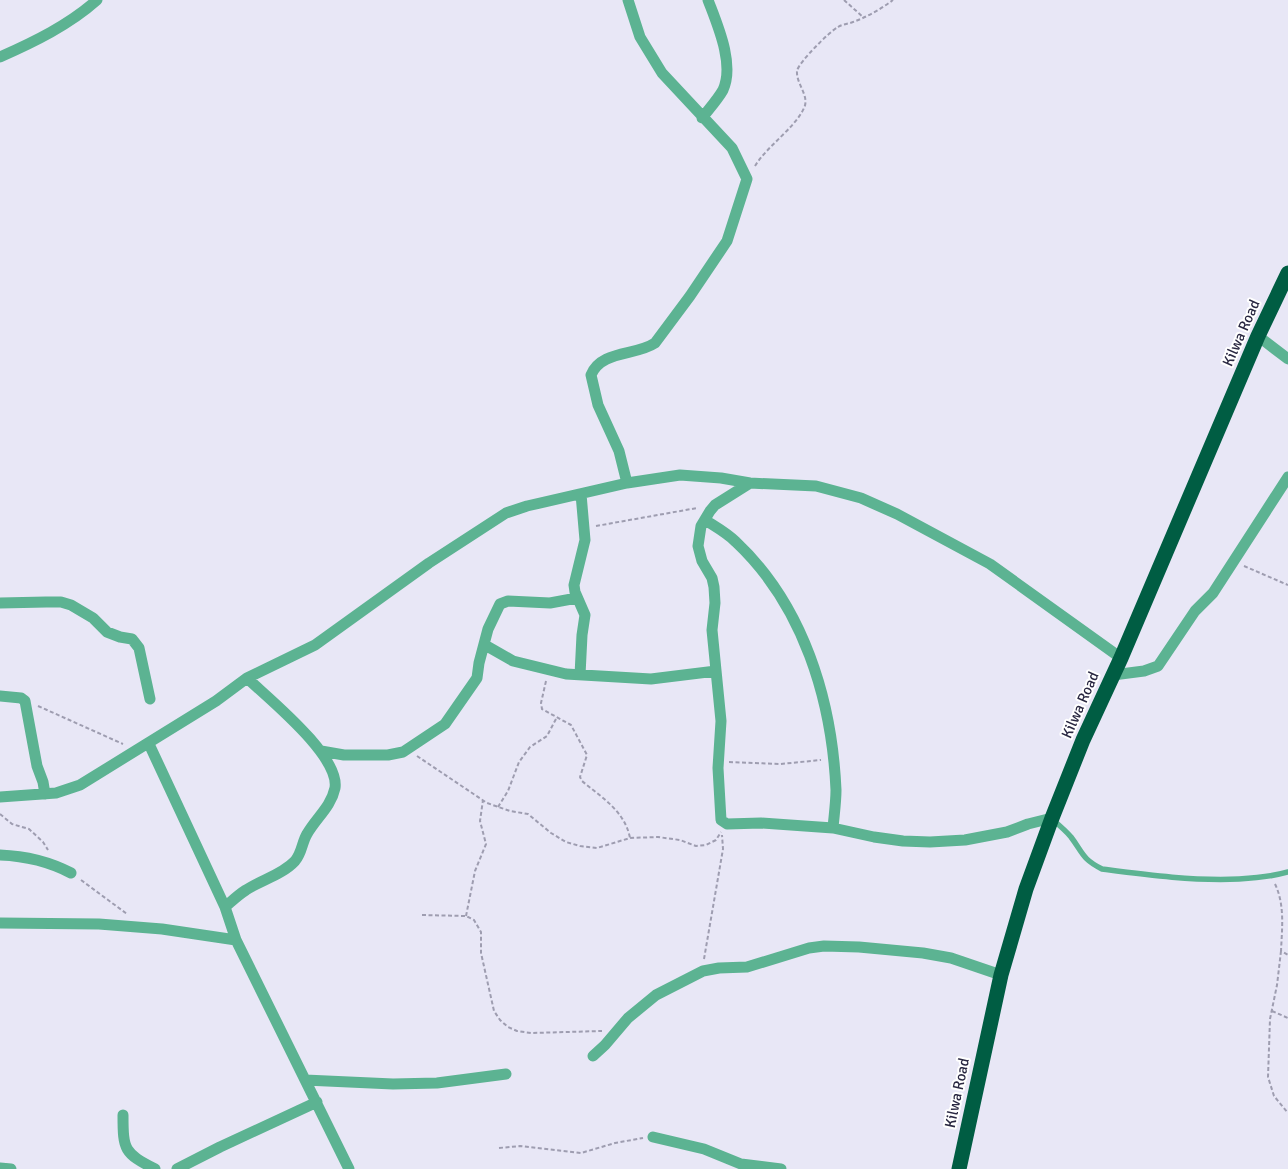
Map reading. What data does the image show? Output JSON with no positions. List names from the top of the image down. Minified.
{"streets":{"highway":["Kilwa Road"]}}
